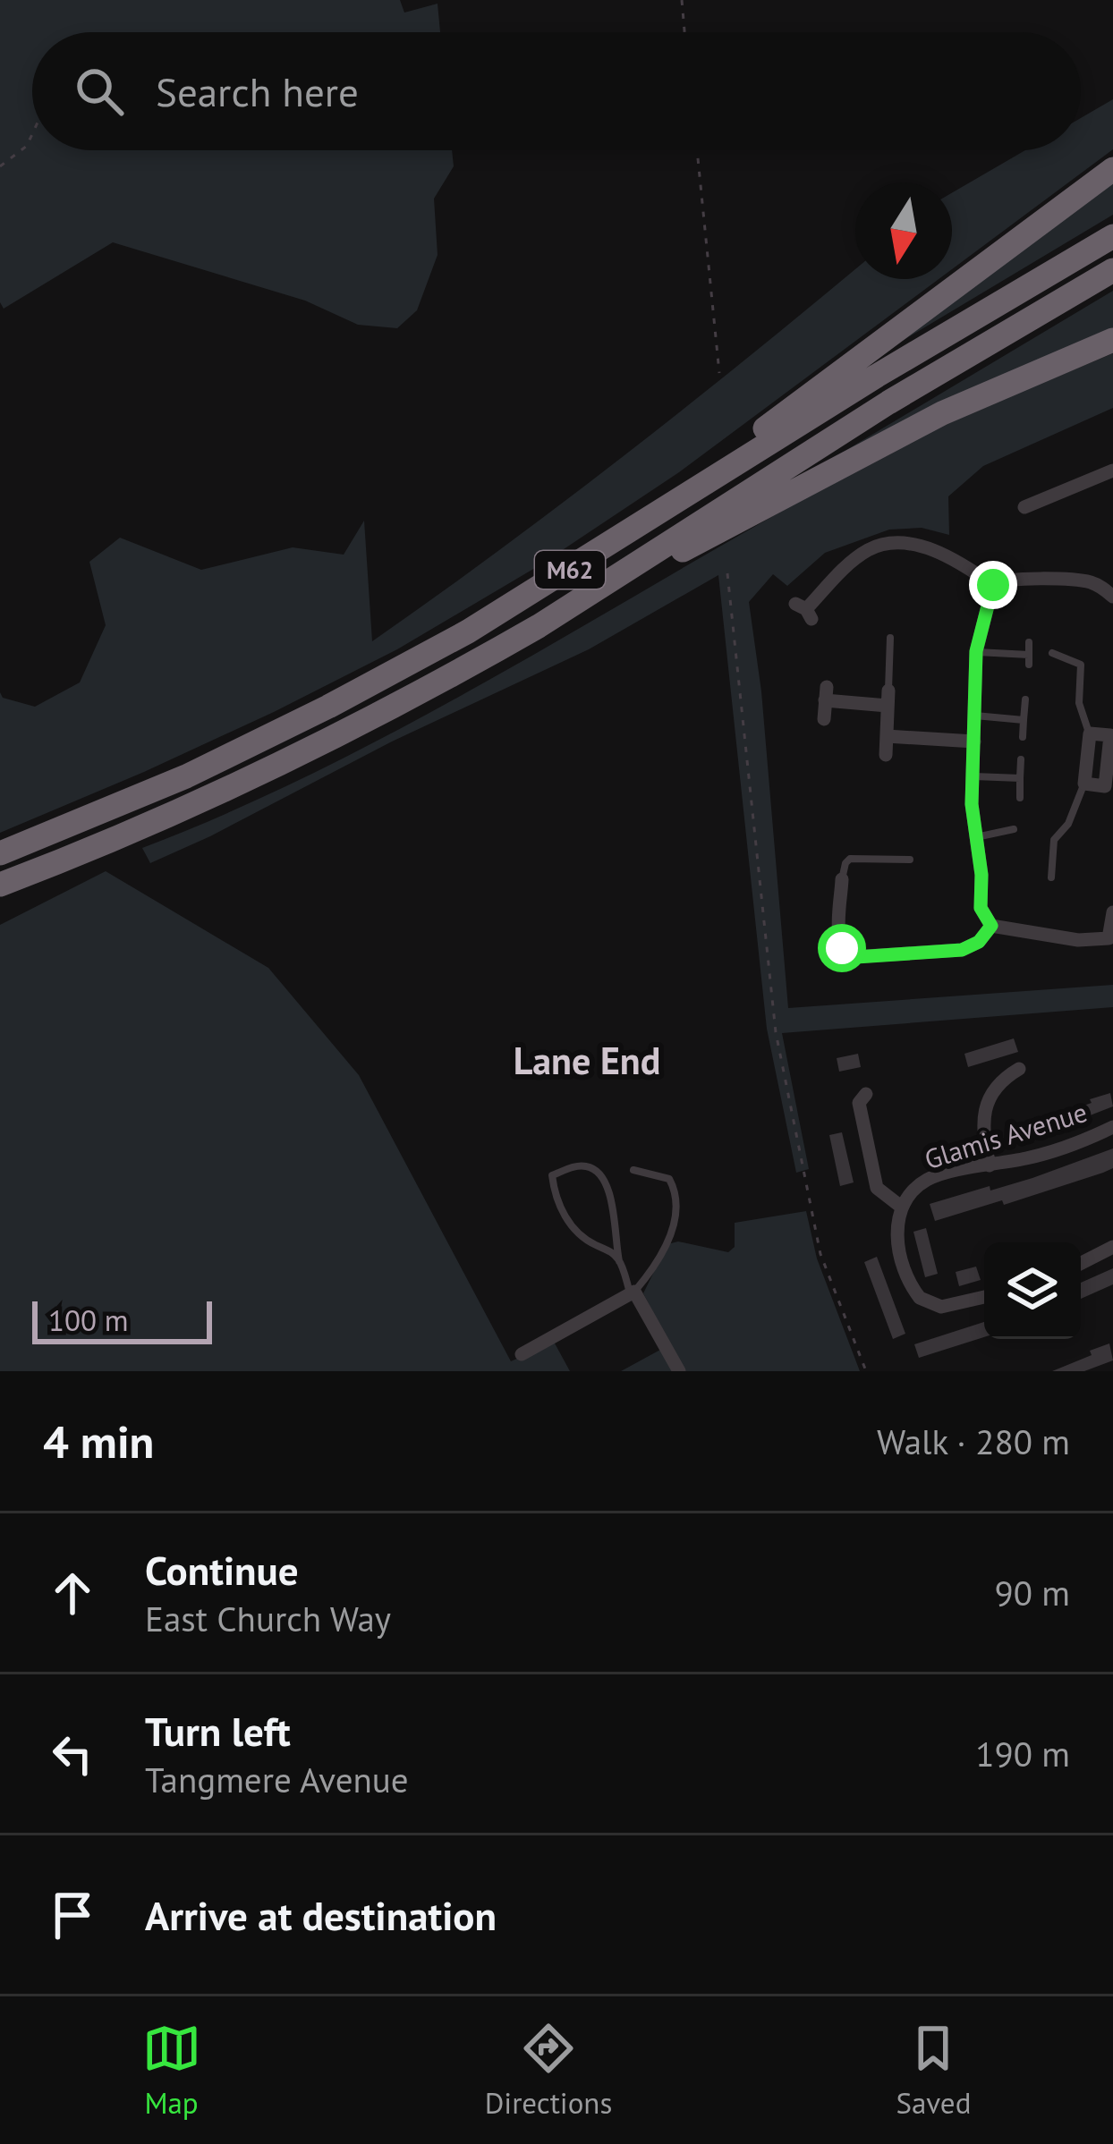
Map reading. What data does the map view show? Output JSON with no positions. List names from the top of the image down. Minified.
{"streets":{"highway":["M62"],"street":["Glamis Avenue"]},"districts":["Lane End"],"scale_bar":"100 m","north":"bottom","page":{"search":"Search here","scale":"100 m","heading":["4 min","Walk · 280 m"],"list":[["Continue","East Church Way","90 m"],["Turn left","Tangmere Avenue","190 m"],"Arrive at destination"],"nav":["Map","Directions","Saved"]}}
